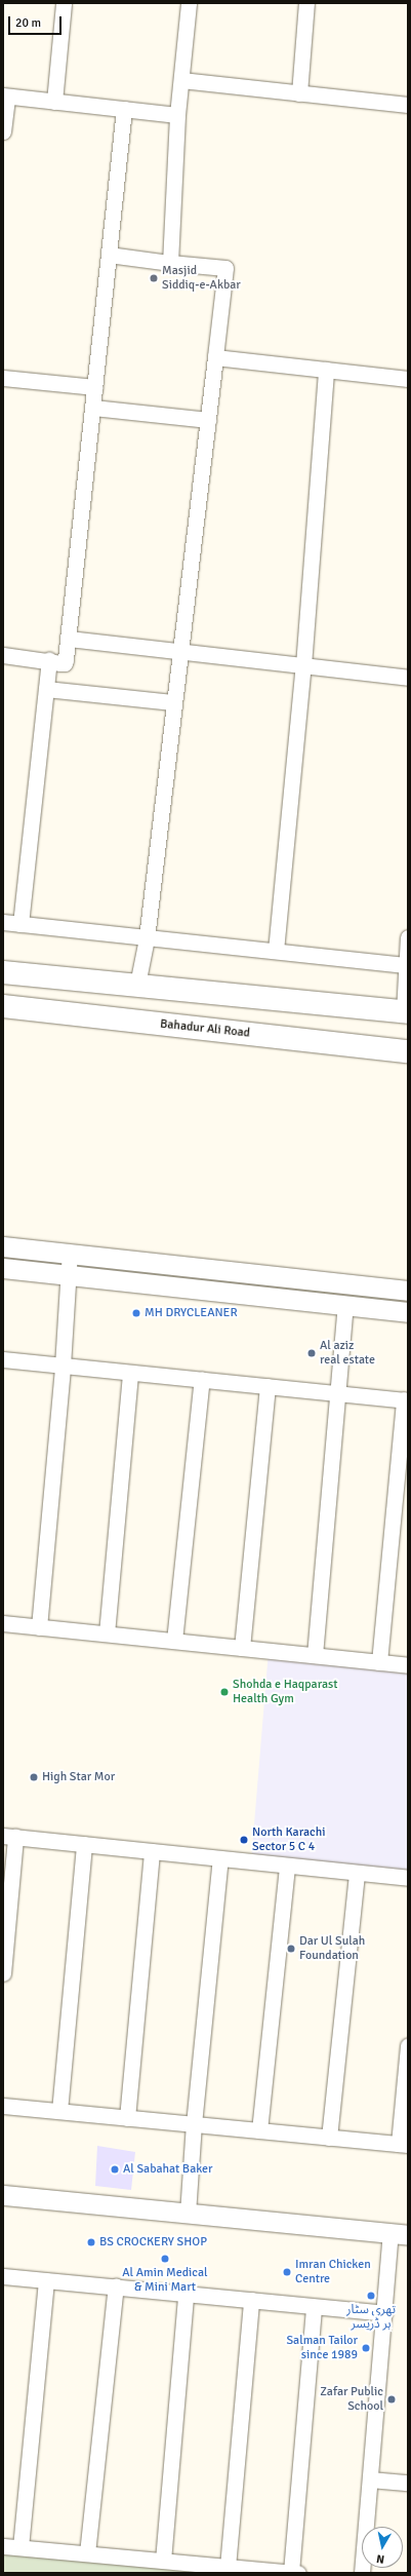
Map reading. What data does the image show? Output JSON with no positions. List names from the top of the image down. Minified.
{"streets":{"main road":["Bahadur Ali Road"]},"places":["Masjid Siddiq-e-Akbar","MH DRYCLEANER","Al aziz real estate","Shohda e Haqparast Health Gym","High Star Mor","North Karachi Sector 5 C 4","Dar Ul Sulah Foundation","Al Sabahat Baker","BS CROCKERY SHOP","Al Amin Medical & Mini Mart","Imran Chicken Centre","تھری سٹار ہر ڈریسر","Salman Tailor since 1989","Zafar Public School"],"scale_bar":"20 m","north":"bottom"}
